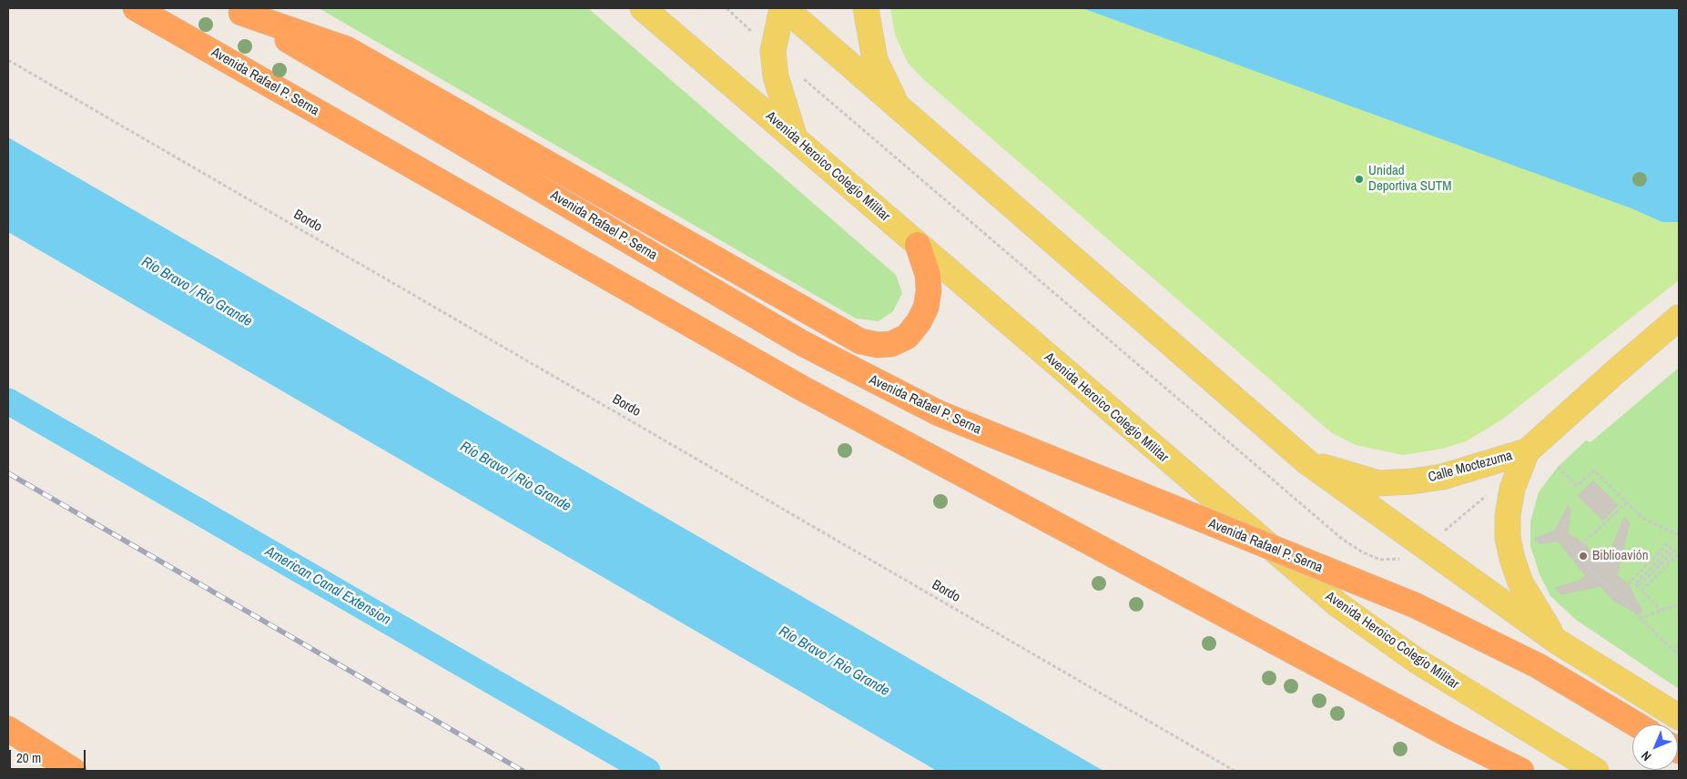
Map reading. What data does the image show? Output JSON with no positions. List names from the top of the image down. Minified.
{"streets":{"highway":["Avenida Rafael P. Serna"],"main road":["Avenida Heroico Colegio Militar","Calle Moctezuma"],"path":["Bordo"]},"water":["Río Bravo / Rio Grande","American Canal Extension"],"places":["Unidad Deportiva SUTM","Biblioavión"],"scale_bar":"20 m","north":"bottom left"}
